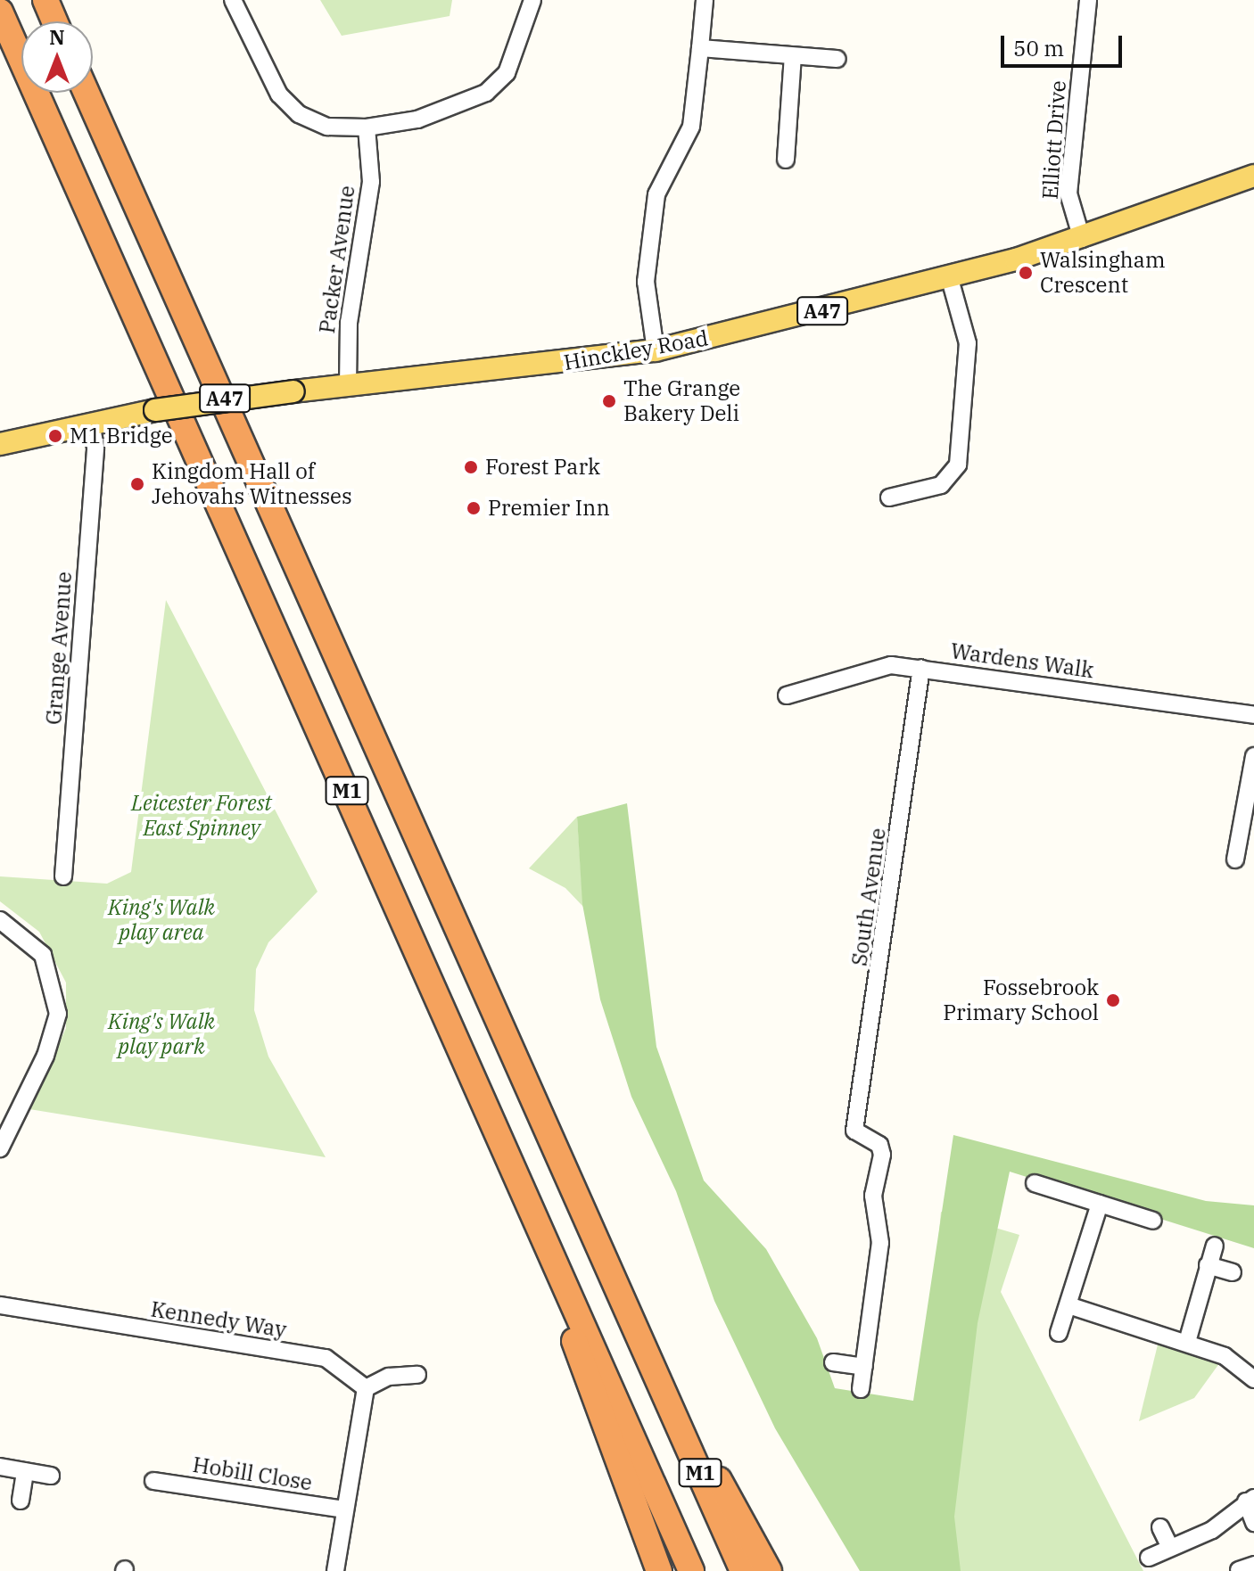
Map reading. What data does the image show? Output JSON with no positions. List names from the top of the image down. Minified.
{"streets":{"highway":["M1"],"main road":["A47","Hinckley Road"],"street":["Elliott Drive","Packer Avenue","Grange Avenue","Wardens Walk","South Avenue","Kennedy Way","Hobill Close"]},"crossings":[["Elliott Drive","Hinckley Road"],["Packer Avenue","Hinckley Road"],["Hinckley Road","Grange Avenue"],["Wardens Walk","South Avenue"]],"parks":["Leicester Forest East Spinney","King's Walk play area","King's Walk play park"],"places":["Walsingham Crescent","The Grange Bakery Deli","M1 Bridge","Forest Park","Kingdom Hall of Jehovahs Witnesses","Premier Inn","Fossebrook Primary School"],"scale_bar":"50 m","north":"top"}
